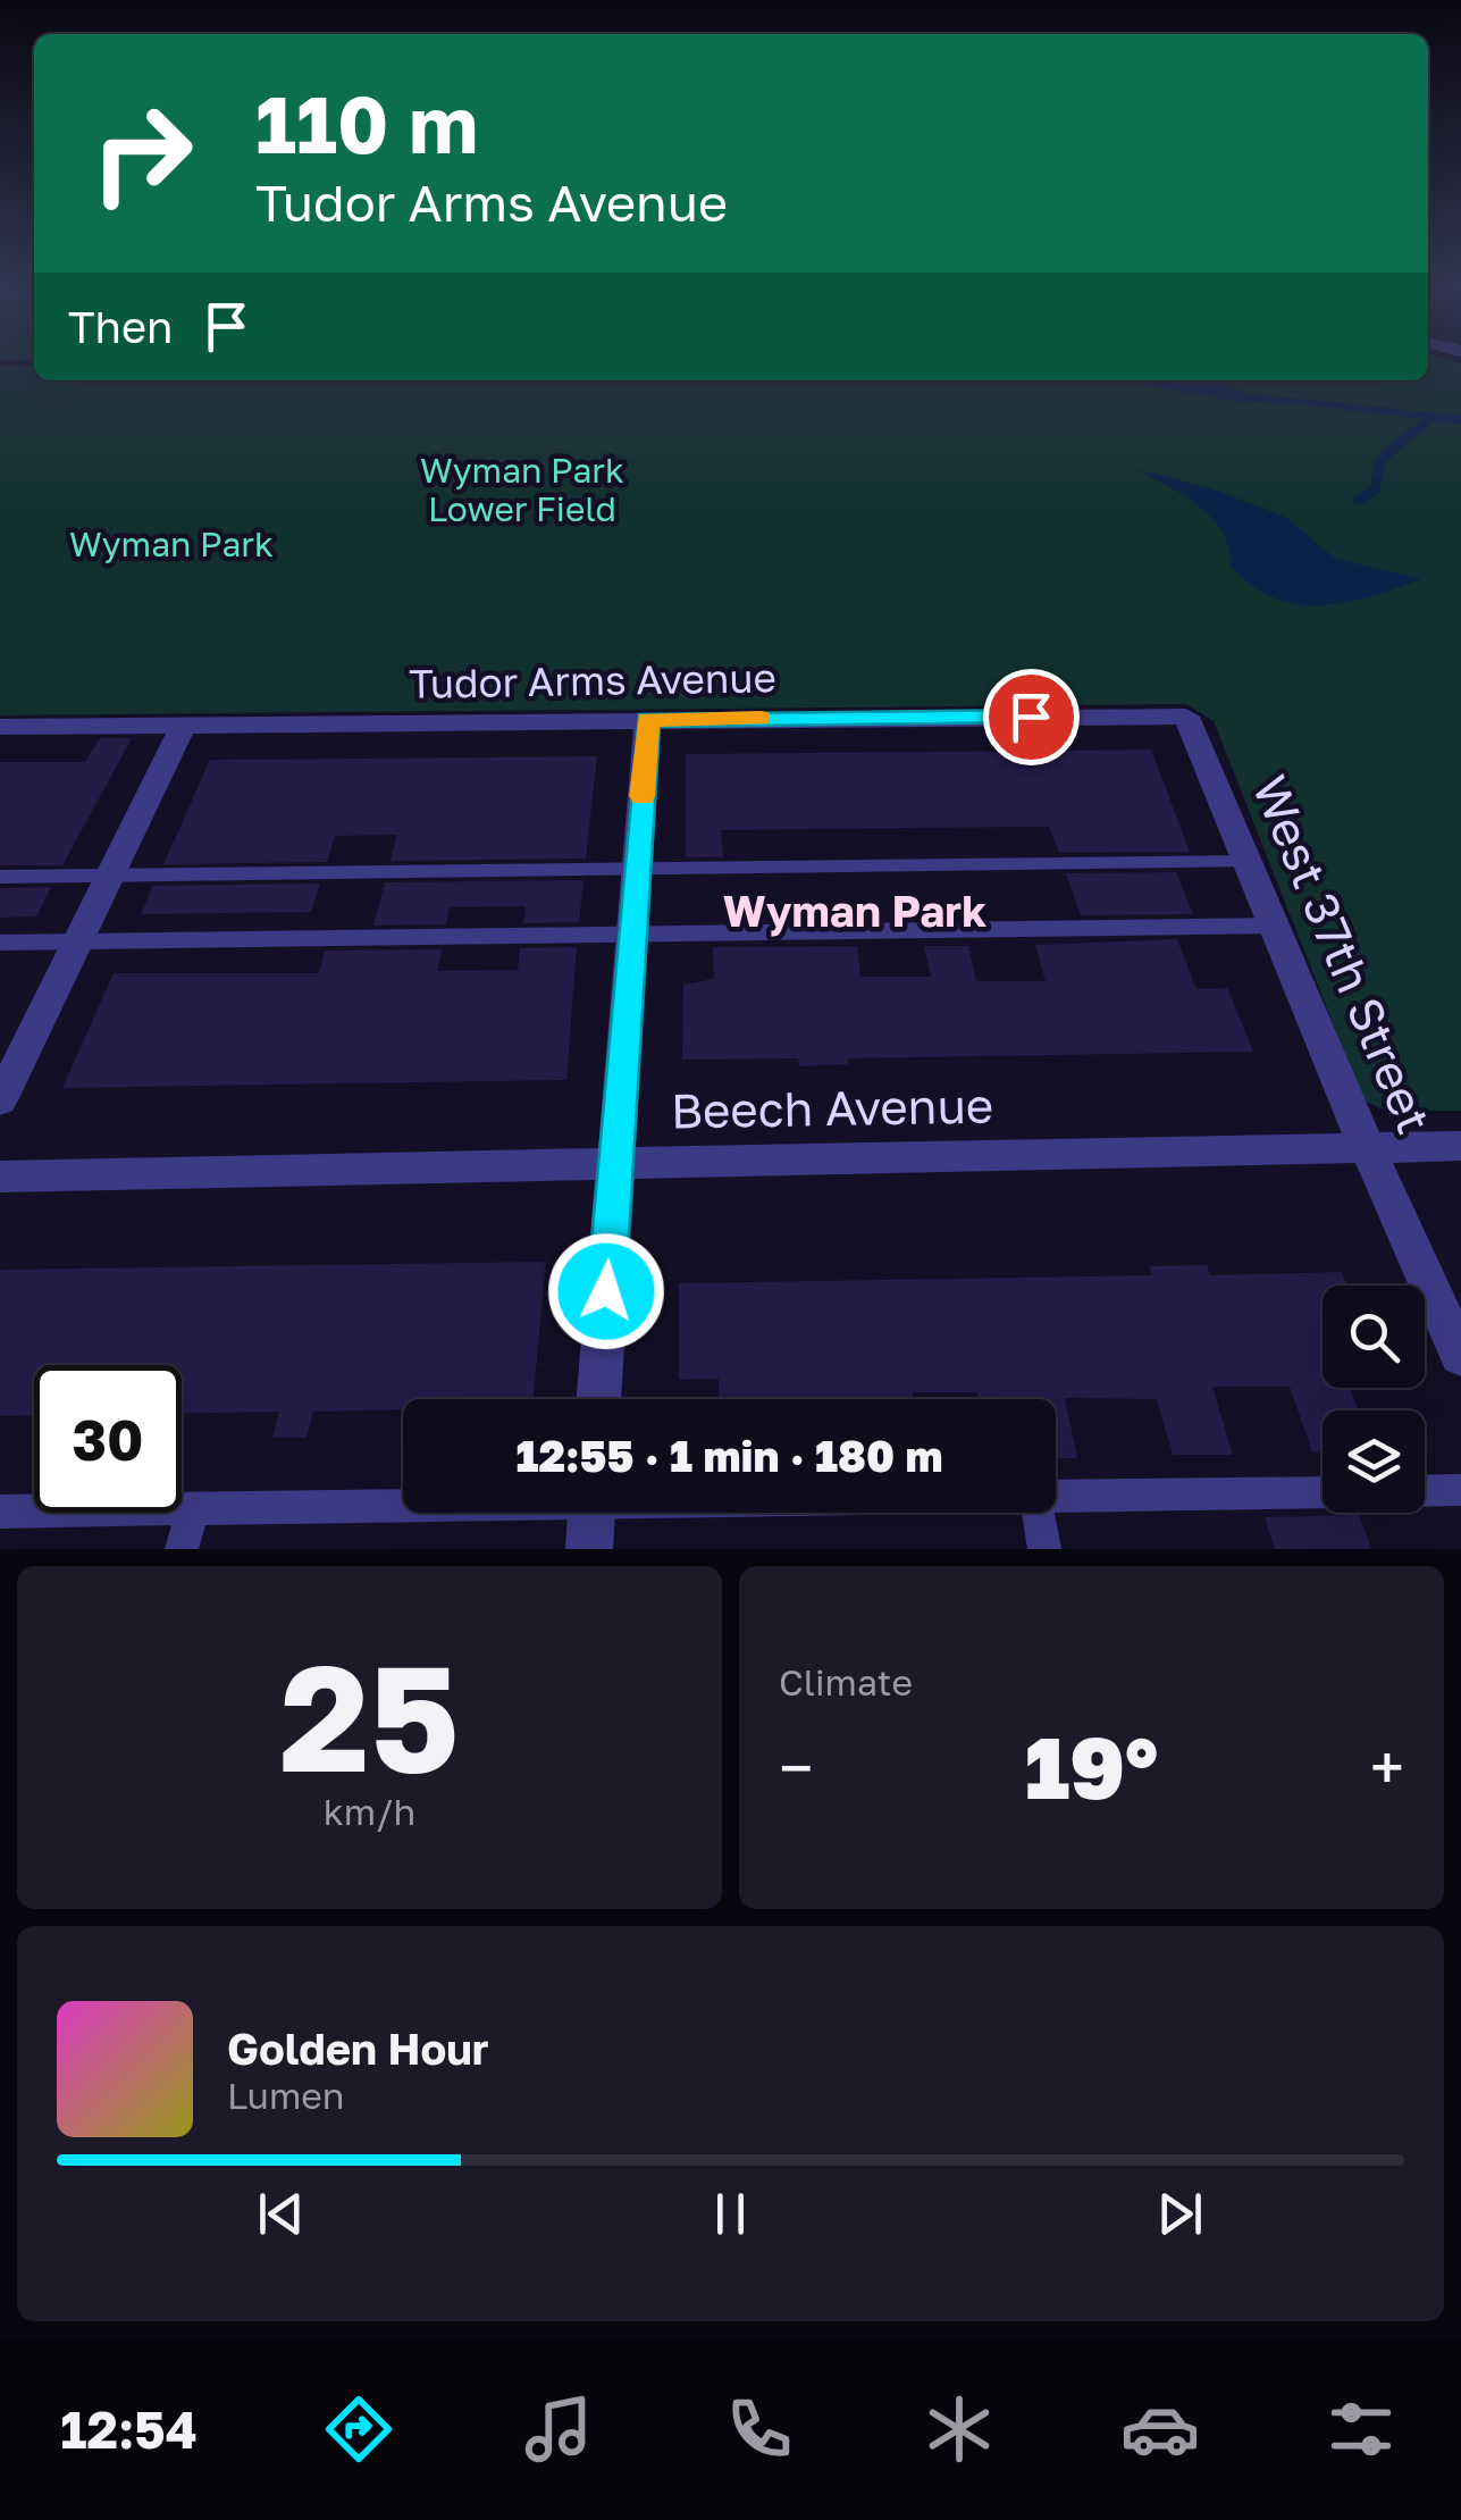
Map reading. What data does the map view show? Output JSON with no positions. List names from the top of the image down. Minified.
{"streets":{"street":["Tudor Arms Avenue","West 37th Street","Beech Avenue"]},"crossings":[["Tudor Arms Avenue","West 37th Street"],["West 37th Street","Beech Avenue"]],"districts":["Wyman Park"],"parks":["Wyman Park Lower Field","Wyman Park"],"page":{"turn":["110 m","Tudor Arms Avenue"],"then":"Then","limit":"30","trip":"12:55 · 1 min · 180 m","tile":[["25","km/h"],"Climate"],"heat":["−","19°","+"],"song":["Golden Hour","Lumen"],"tabs":"12:54"}}
